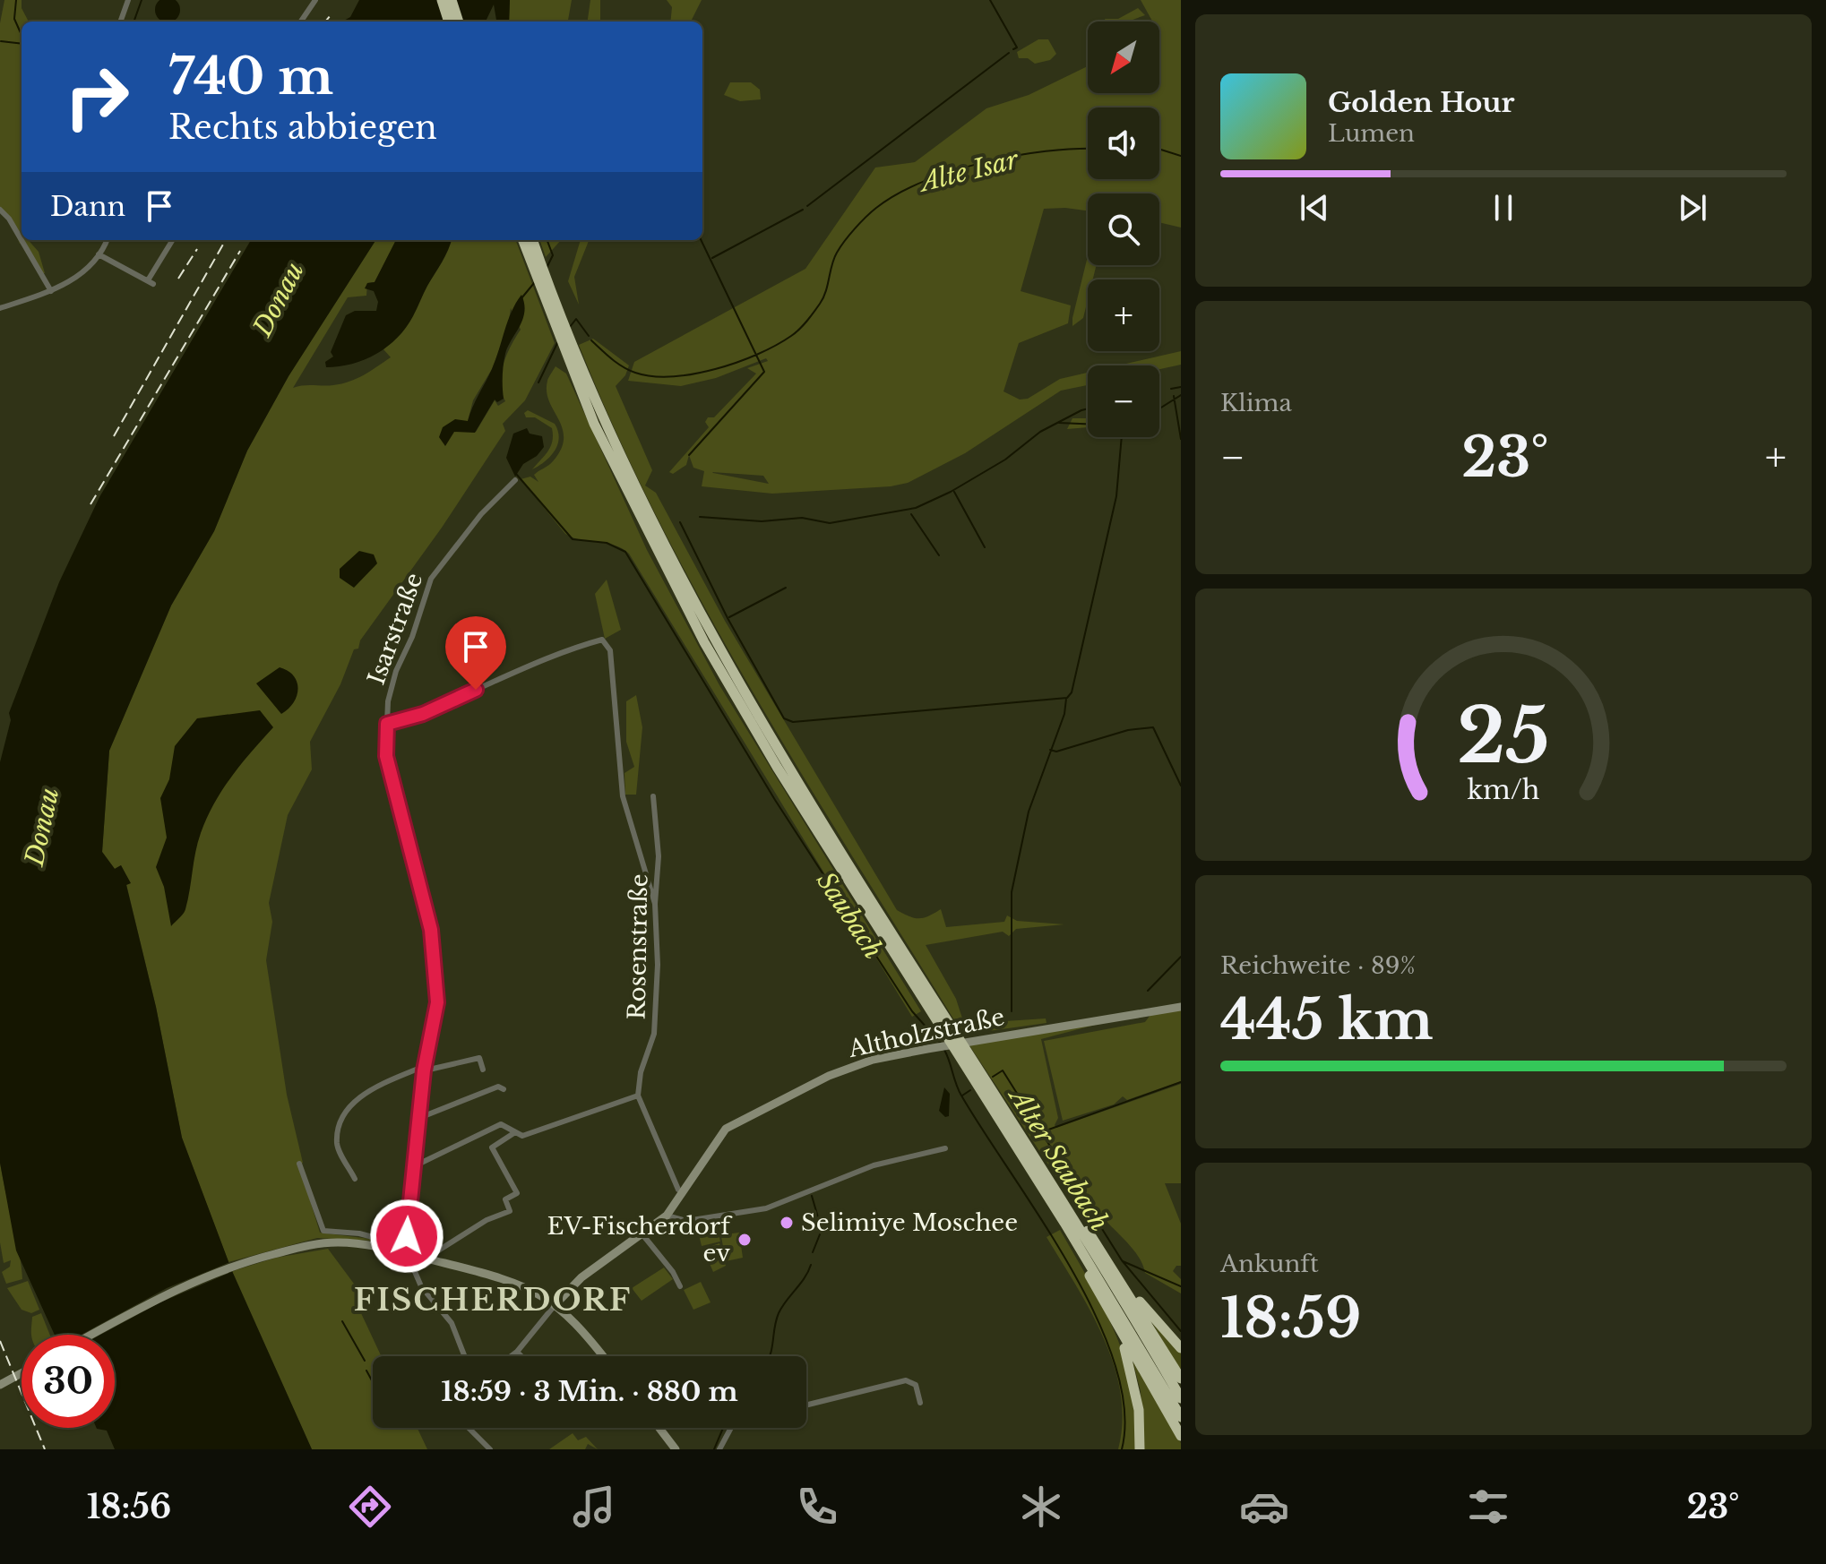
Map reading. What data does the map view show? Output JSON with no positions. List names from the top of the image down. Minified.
{"streets":{"street":["Isarstraße","Rosenstraße","Altholzstraße"]},"districts":["FISCHERDORF"],"water":["Alte Isar","Donau","Saubach","Alter Saubach"],"places":["Selimiye Moschee","EV-Fischerdorf ev"],"north":"bottom left","page":{"map_buttons":["+","−"],"turn":["740 m","Rechts abbiegen"],"song":["Golden Hour","Lumen"],"then":"Dann","tile":["Klima",["Reichweite · 89%","445 km"],["Ankunft","18:59"]],"heat":["−","23°","+"],"limit":"30","trip":"18:59 · 3 Min. · 880 m","tabs":["18:56","23°"],"gauge":["25","km/h"]}}
